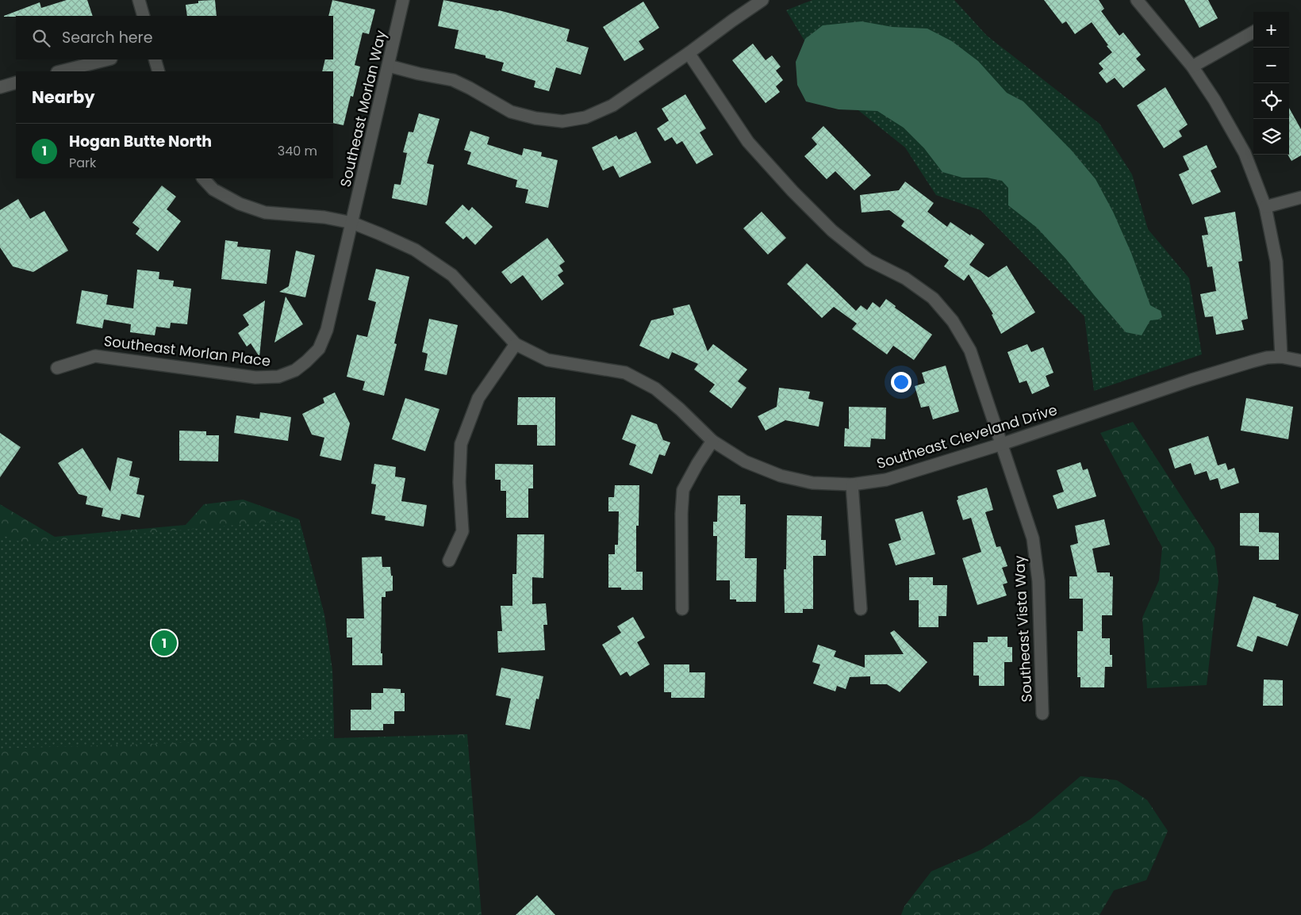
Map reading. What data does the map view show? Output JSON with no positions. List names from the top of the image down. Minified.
{"streets":{"street":["Southeast Morlan Way","Southeast Morlan Place","Southeast Cleveland Drive","Southeast Vista Way"]},"crossings":[["Southeast Morlan Way","Southeast Morlan Place"],["Southeast Morlan Way","Southeast Cleveland Drive"],["Southeast Morlan Place","Southeast Cleveland Drive"],["Southeast Cleveland Drive","Southeast Vista Way"]],"page":{"map_buttons":["+","−"],"search":"Search here","heading":"Nearby","list":[{"mark":"1","name":"Hogan Butte North","note":"Park","value":"340 m"}],"pins":"1"}}
